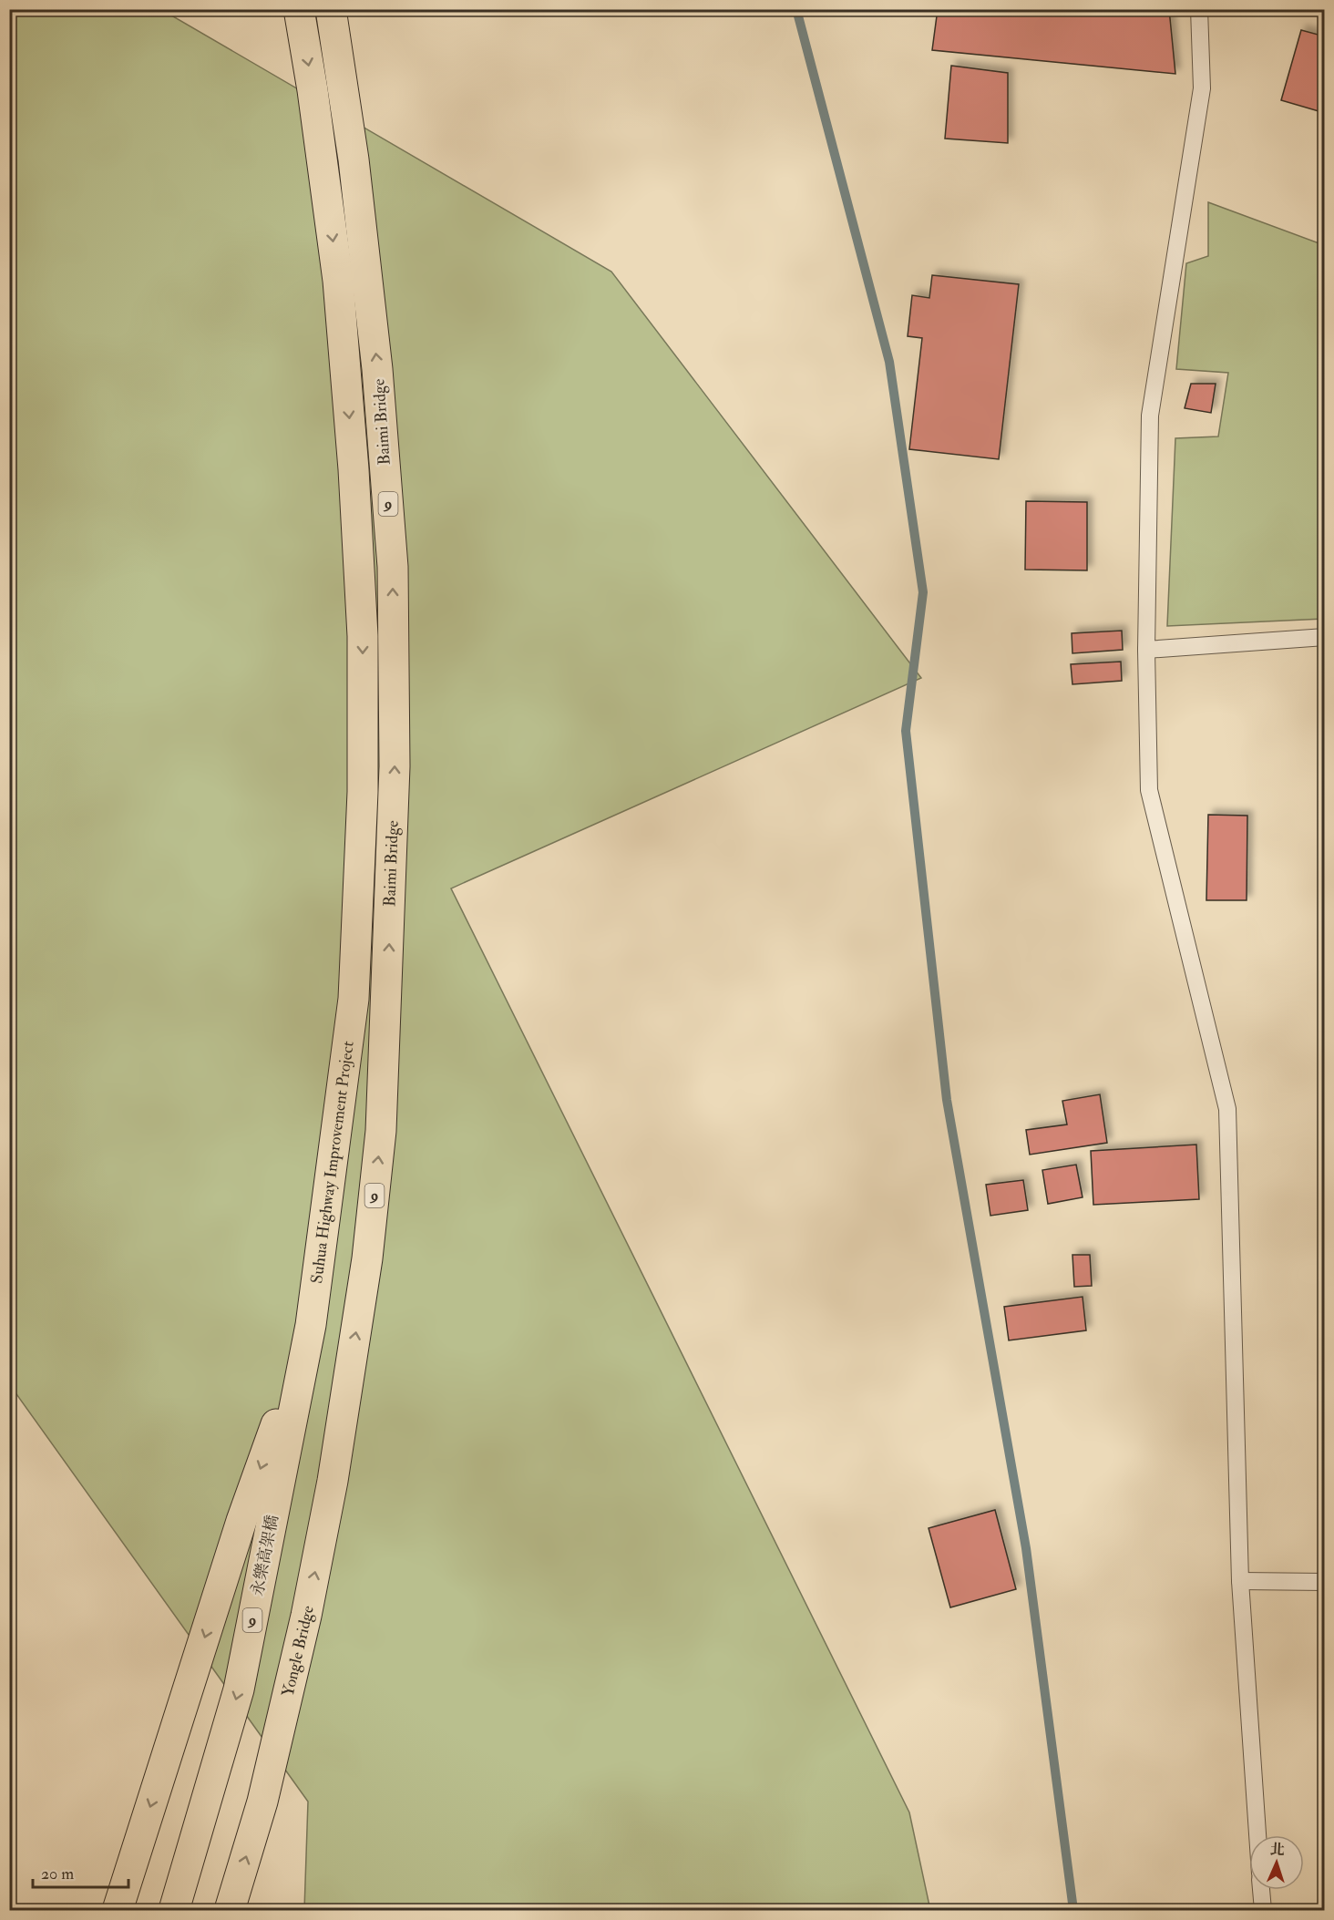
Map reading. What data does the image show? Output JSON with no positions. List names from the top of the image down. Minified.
{"streets":{"main road":["Baimi Bridge","9","Suhua Highway Improvement Project","永樂高架橋","Yongle Bridge"]},"crossings":[["Baimi Bridge","Suhua Highway Improvement Project"],["Baimi Bridge","Yongle Bridge"],["Suhua Highway Improvement Project","永樂高架橋"]],"scale_bar":"20 m","north":"top"}
